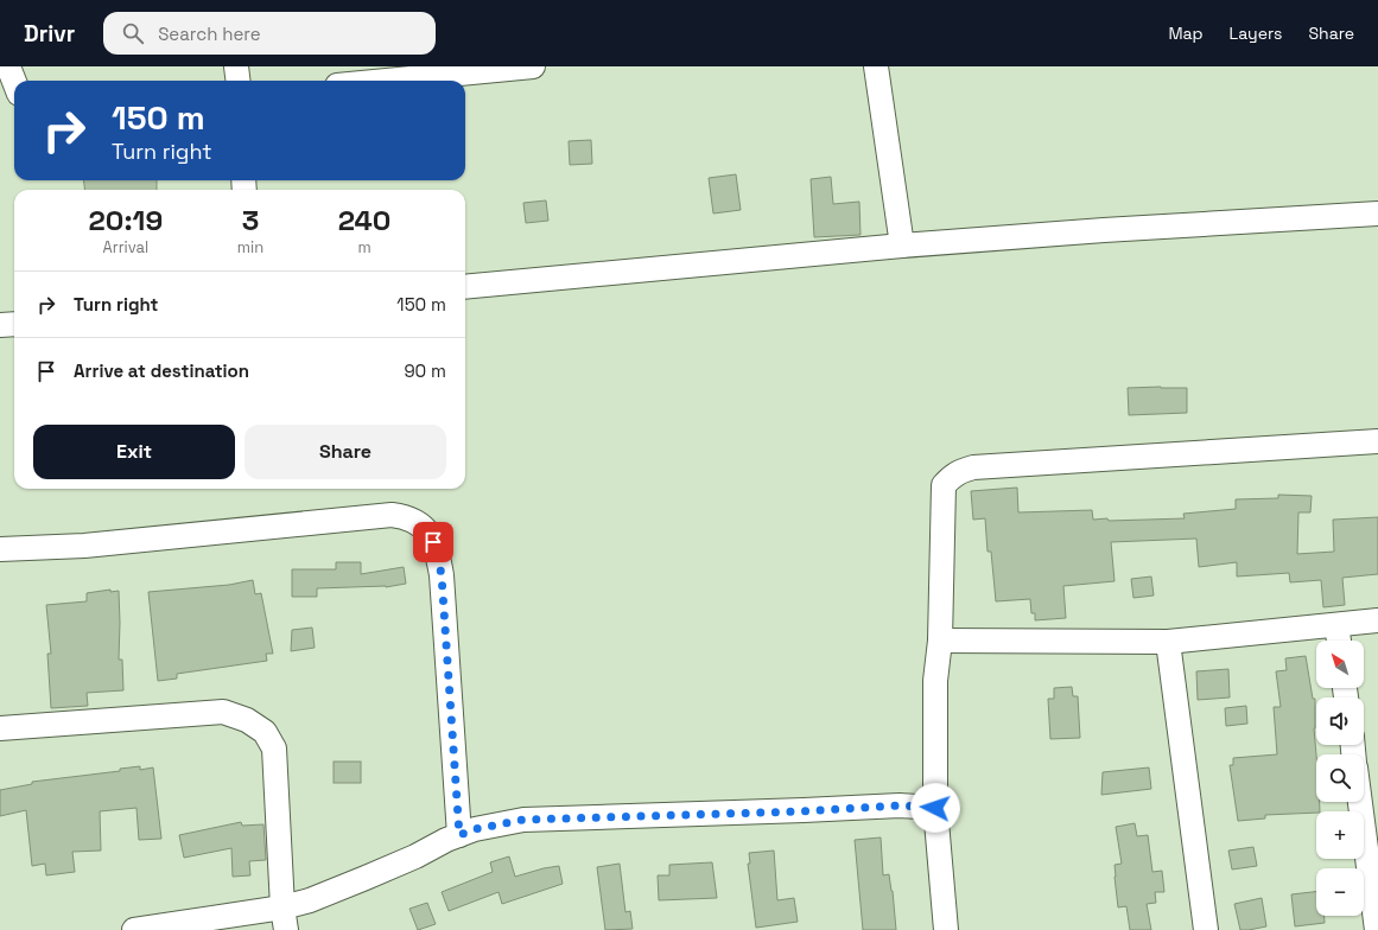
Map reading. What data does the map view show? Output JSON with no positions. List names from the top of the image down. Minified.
{"north":"top left","page":{"header":"Drivr","search":"Search here","nav":["Map","Layers","Share"],"turn":["150 m","Turn right"],"eta":["20:19","Arrival","3","min","240","m"],"list":[{"name":"Turn right","value":"150 m"},{"name":"Arrive at destination","value":"90 m"}],"buttons":["Exit","Share"],"map_buttons":["+","−"]}}
